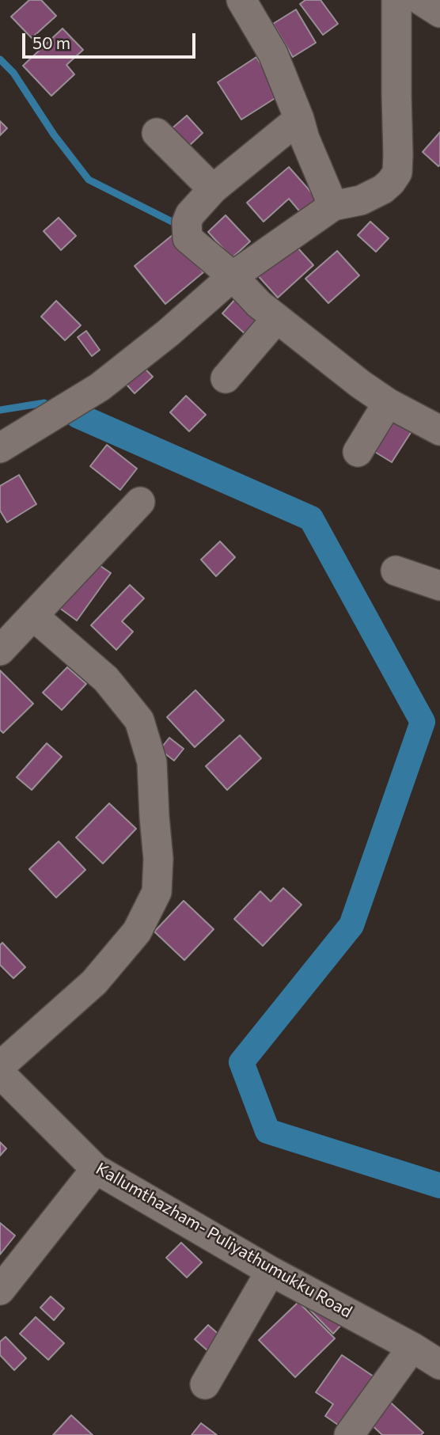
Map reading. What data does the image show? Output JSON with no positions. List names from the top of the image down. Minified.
{"streets":{"street":["Kallumthazham- Puliyathumukku Road"]},"scale_bar":"50 m"}
